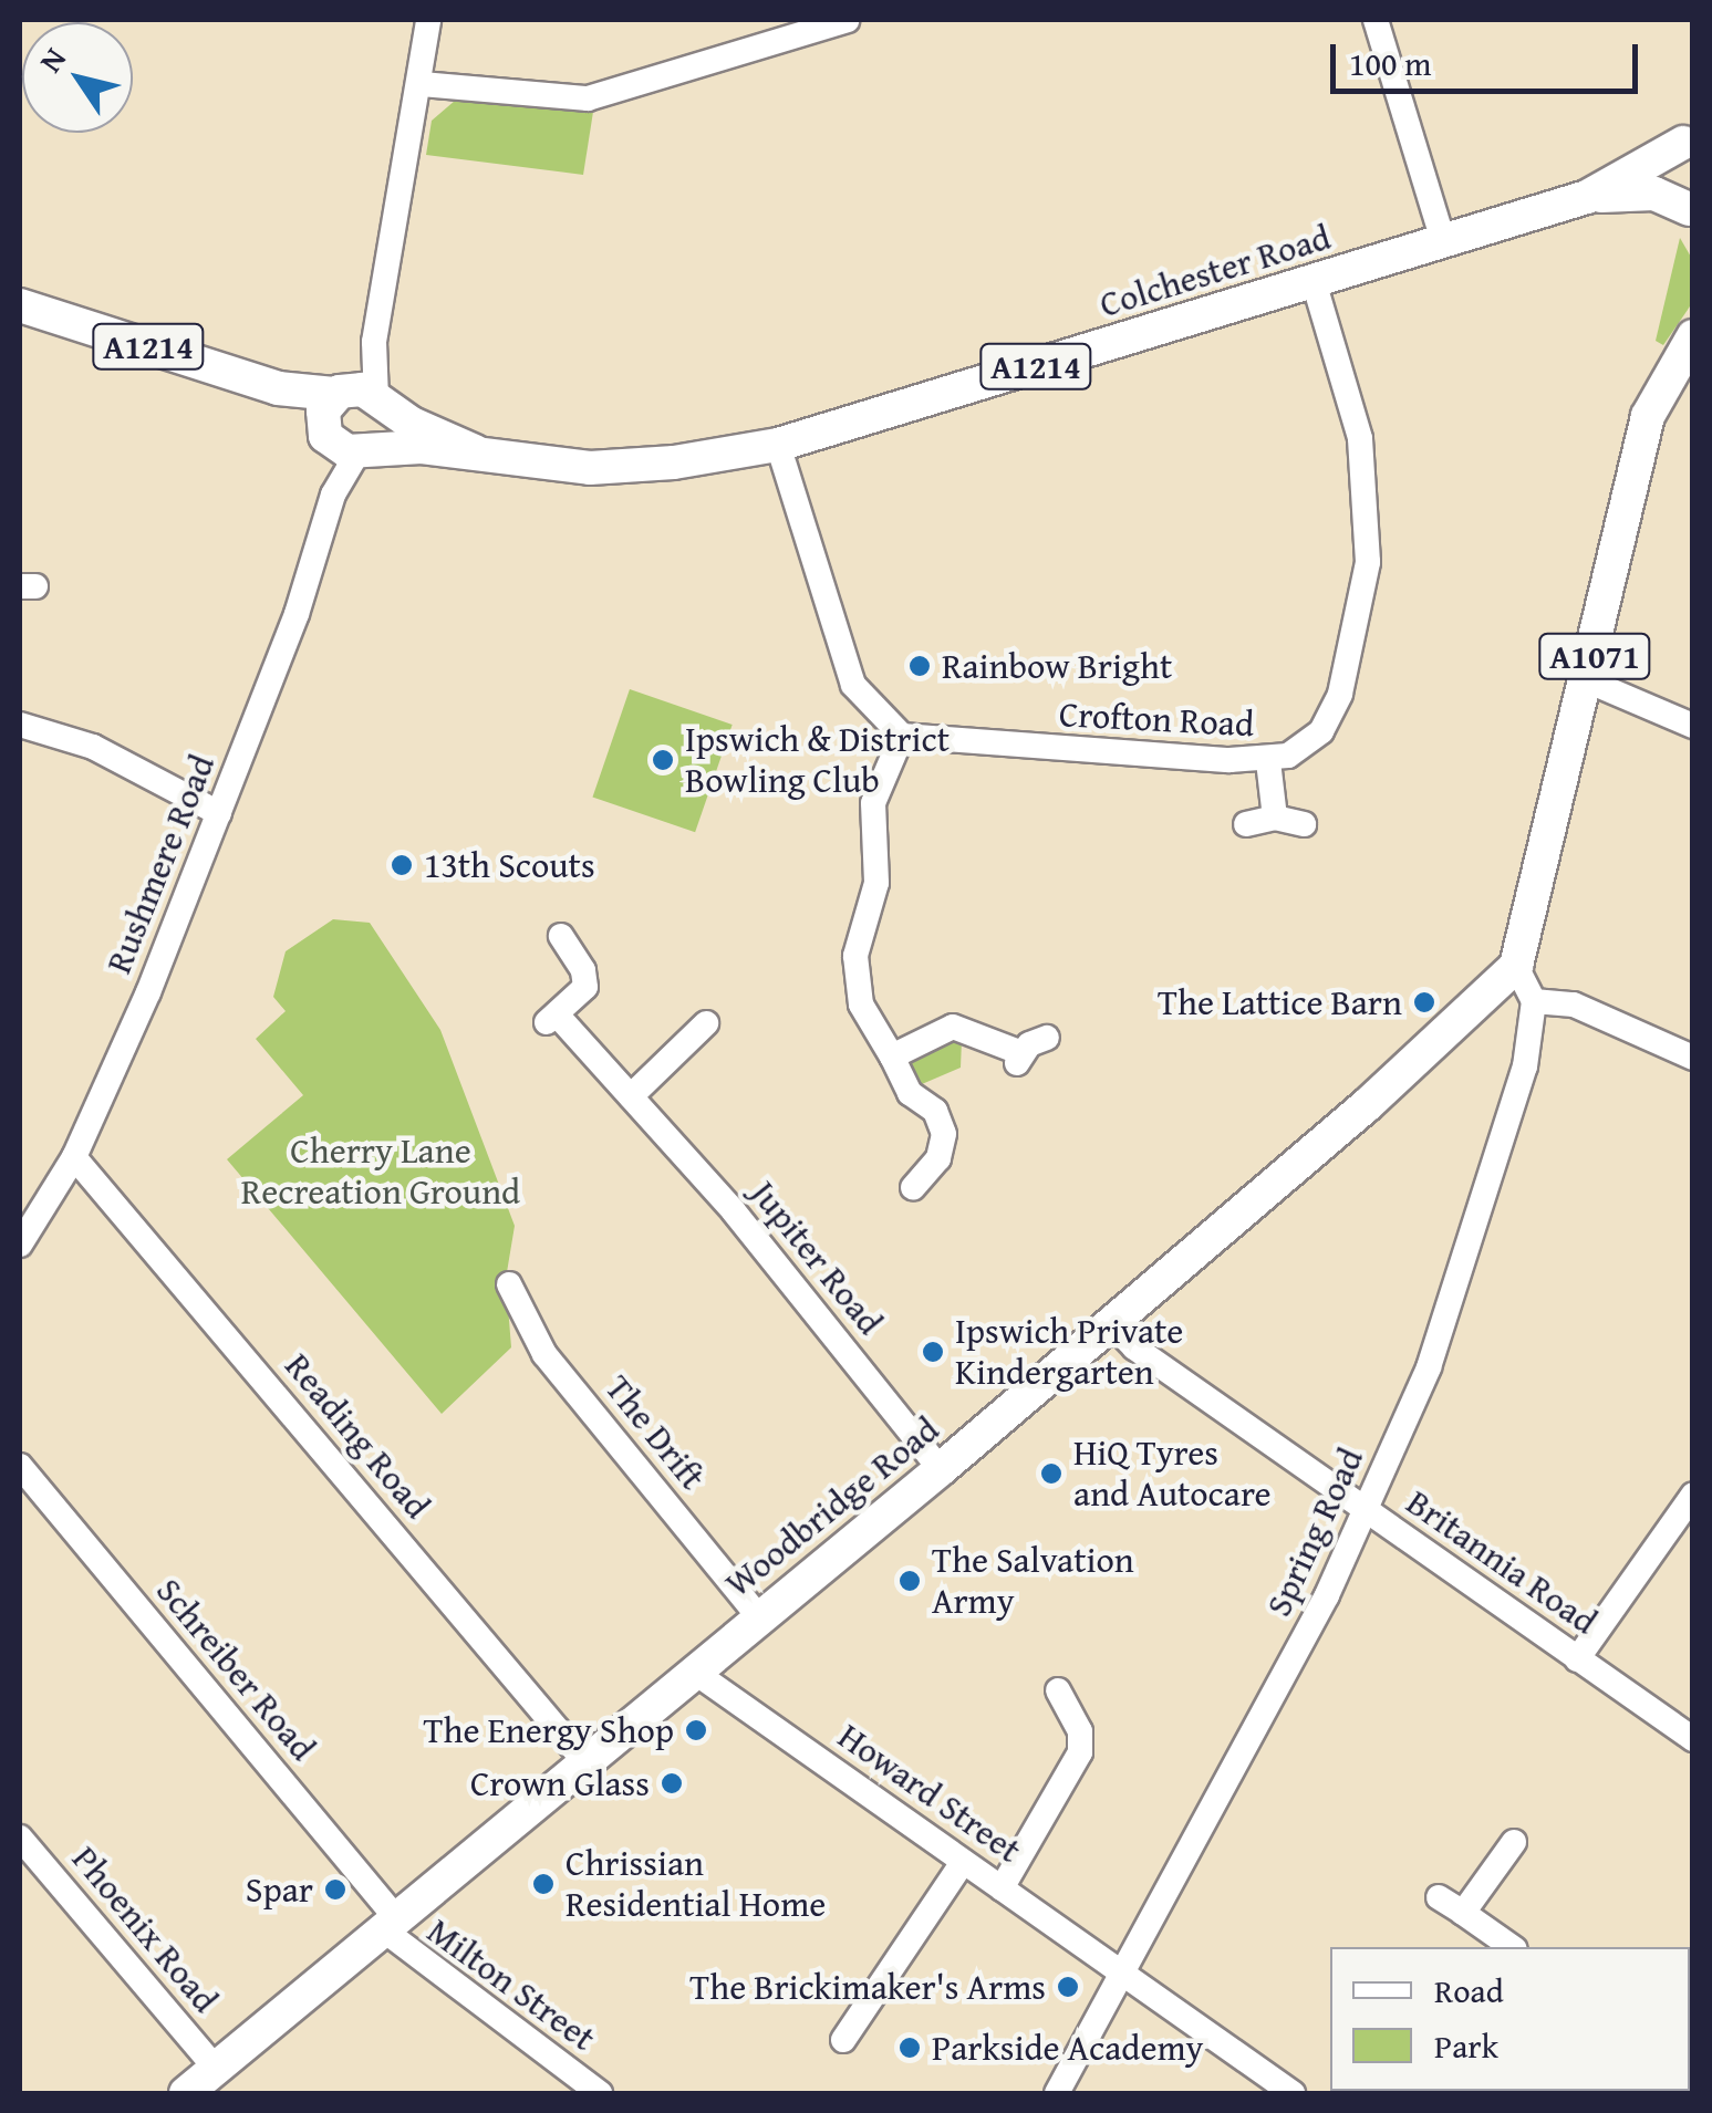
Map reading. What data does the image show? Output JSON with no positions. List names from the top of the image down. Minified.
{"streets":{"main road":["Colchester Road","A1214","A1071","Woodbridge Road"],"street":["Crofton Road","Rushmere Road","Jupiter Road","The Drift","Reading Road","Spring Road","Britannia Road","Schreiber Road","Howard Street","Phoenix Road","Milton Street"]},"crossings":[["Colchester Road","Crofton Road"],["Colchester Road","Rushmere Road"],["A1071","Woodbridge Road"],["Rushmere Road","Reading Road"],["Jupiter Road","Woodbridge Road"],["The Drift","Woodbridge Road"],["Reading Road","Woodbridge Road"],["Woodbridge Road","Britannia Road"],["Woodbridge Road","Schreiber Road"],["Woodbridge Road","Howard Street"],["Woodbridge Road","Phoenix Road"],["Woodbridge Road","Milton Street"],["Spring Road","Britannia Road"],["Spring Road","Howard Street"],["Schreiber Road","Milton Street"]],"parks":["Cherry Lane Recreation Ground"],"places":["Rainbow Bright","Ipswich & District Bowling Club","13th Scouts","The Lattice Barn","Ipswich Private Kindergarten","HiQ Tyres and Autocare","The Salvation Army","The Energy Shop","Crown Glass","Chrissian Residential Home","Spar","The Brickimaker's Arms","Parkside Academy"],"legend":["Road","Park"],"scale_bar":"100 m","north":"top left"}
